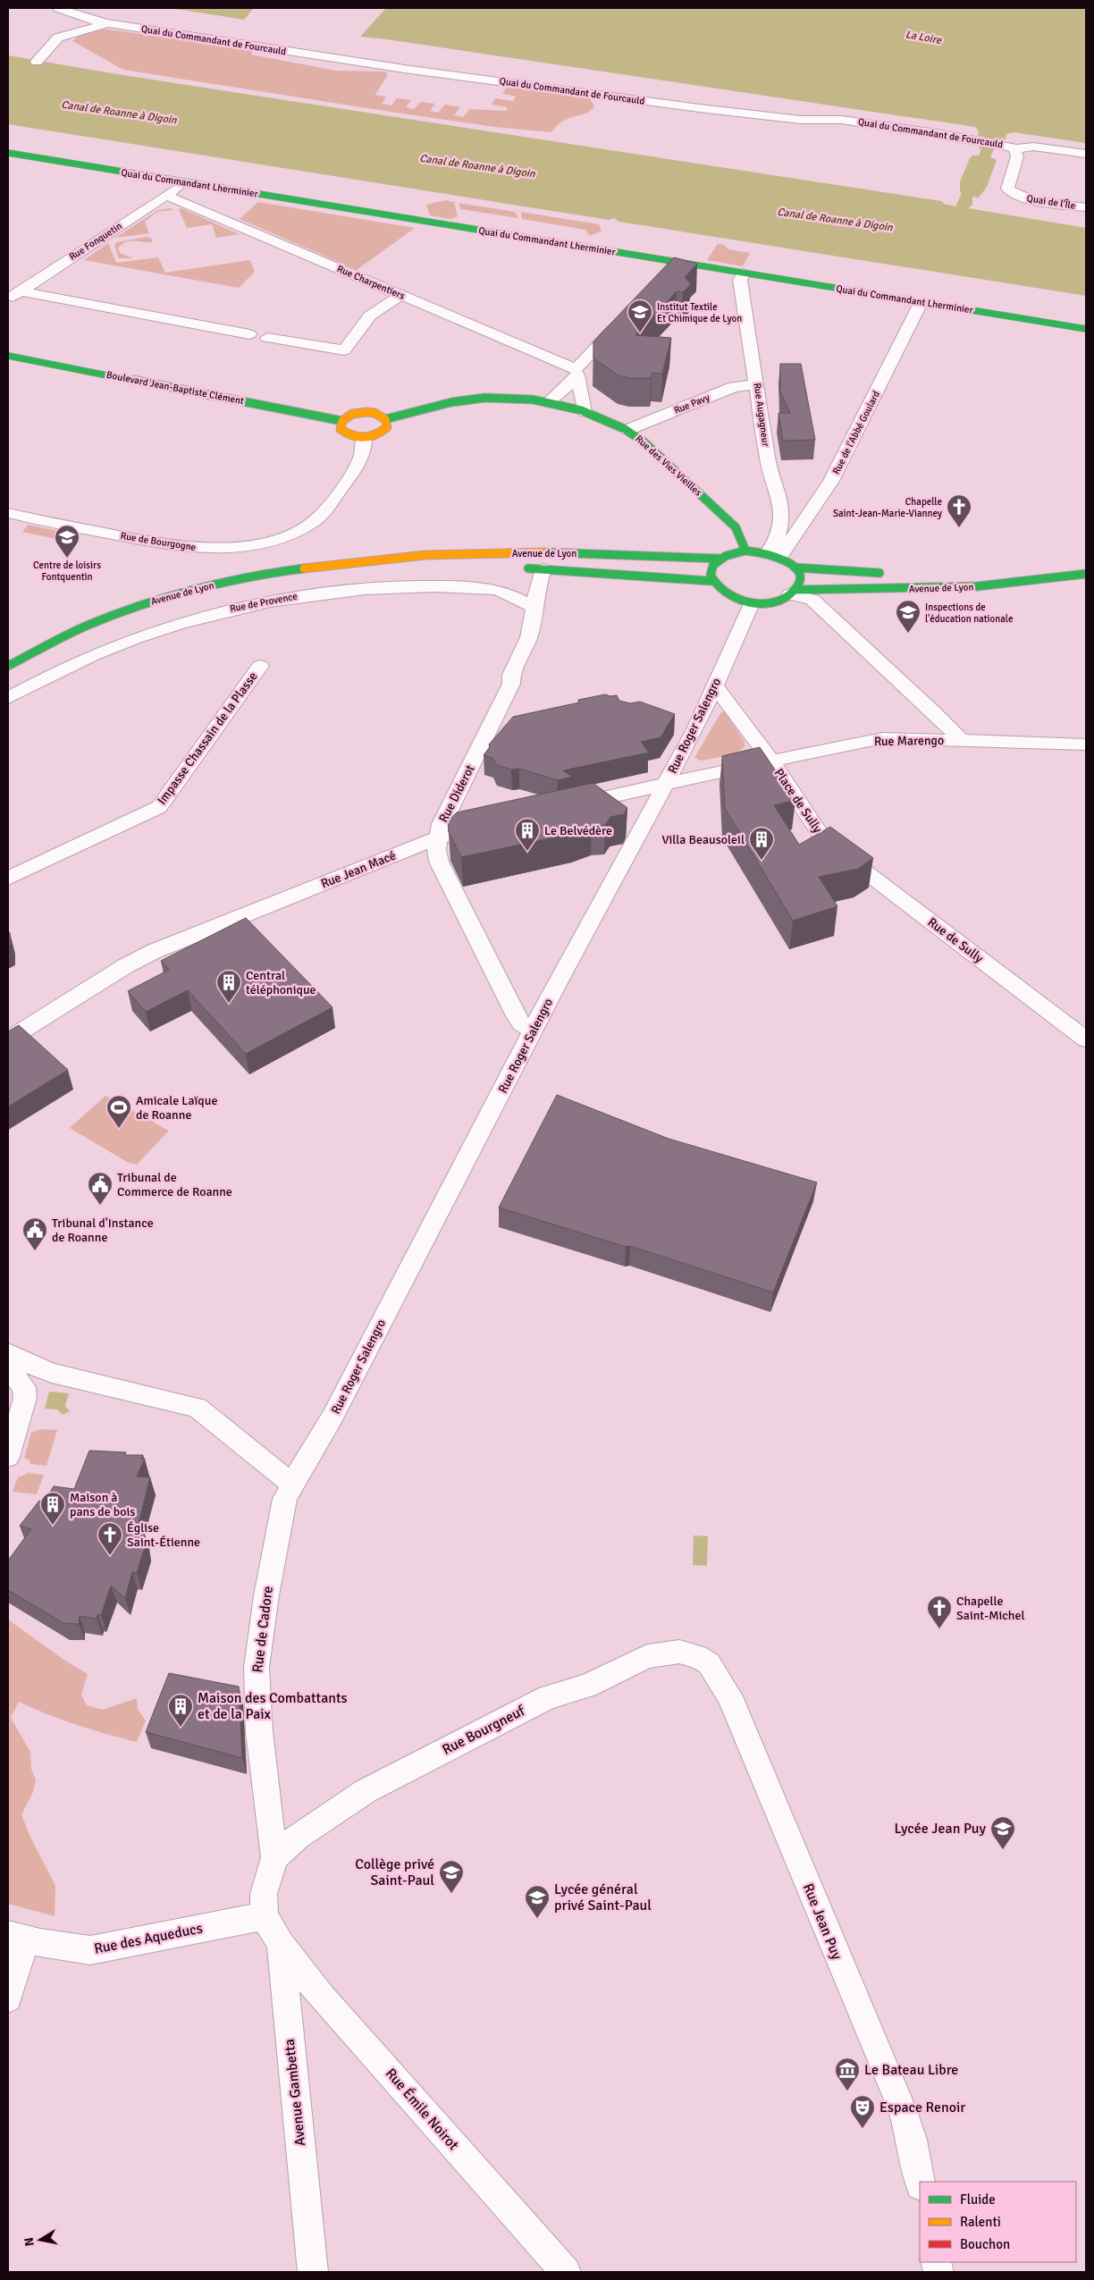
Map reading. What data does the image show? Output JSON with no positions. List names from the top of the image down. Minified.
{"streets":{"main road":["Quai du Commandant Lherminier","Boulevard Jean-Baptiste Clément","Rue des Vies Vieilles","Avenue de Lyon"],"street":["Quai du Commandant de Fourcauld","Quai de l'Île","Rue Fonquetin","Rue Charpentiers","Rue Pavy","Rue Augagneur","Rue de l'Abbé Goulard","Rue de Bourgogne","Rue de Provence","Rue Roger Salengro","Impasse Chassain de la Plasse","Rue Marengo","Rue Diderot","Place de Sully","Rue Jean Macé","Rue de Sully","Rue de Cadore","Rue Bourgneuf","Rue Jean Puy","Rue des Aqueducs","Avenue Gambetta","Rue Émile Noirot"]},"crossings":[["Quai du Commandant de Fourcauld","Quai de l'Île"],["Quai du Commandant Lherminier","Rue Fonquetin"],["Quai du Commandant Lherminier","Rue Augagneur"],["Quai du Commandant Lherminier","Rue de l'Abbé Goulard"],["Rue Fonquetin","Rue Charpentiers"],["Rue Pavy","Rue Augagneur"],["Rue Pavy","Rue des Vies Vieilles"],["Rue Augagneur","Rue de l'Abbé Goulard"],["Rue Augagneur","Rue des Vies Vieilles"],["Rue Augagneur","Avenue de Lyon"],["Rue Augagneur","Rue Roger Salengro"],["Rue de l'Abbé Goulard","Rue des Vies Vieilles"],["Rue de l'Abbé Goulard","Avenue de Lyon"],["Rue de l'Abbé Goulard","Rue Roger Salengro"],["Rue des Vies Vieilles","Avenue de Lyon"],["Rue des Vies Vieilles","Rue Roger Salengro"],["Avenue de Lyon","Rue Roger Salengro"],["Avenue de Lyon","Rue Diderot"],["Rue de Provence","Rue Diderot"],["Rue Roger Salengro","Rue Marengo"],["Rue Roger Salengro","Rue Diderot"],["Rue Roger Salengro","Place de Sully"],["Rue Roger Salengro","Rue de Cadore"],["Rue Marengo","Place de Sully"],["Rue Diderot","Rue Jean Macé"],["Place de Sully","Rue de Sully"],["Rue de Cadore","Rue Bourgneuf"],["Rue Bourgneuf","Rue Jean Puy"],["Rue des Aqueducs","Avenue Gambetta"],["Avenue Gambetta","Rue Émile Noirot"]],"water":["La Loire","Canal de Roanne à Digoin"],"places":{"school or university":["Institut Textile Et Chimique de Lyon","Centre de loisirs Fontquentin","Inspections de l'éducation nationale","Lycée Jean Puy","Collège privé Saint-Paul","Lycée général privé Saint-Paul"],"church":["Chapelle Saint-Jean-Marie-Vianney","Église Saint-Étienne","Chapelle Saint-Michel"],"building":["Le Belvédère","Villa Beausoleil","Central téléphonique","Maison à pans de bois","Maison des Combattants et de la Paix"],"sports":["Amicale Laïque de Roanne"],"public building":["Tribunal de Commerce de Roanne","Tribunal d'Instance de Roanne"],"museum":["Le Bateau Libre"],"theatre":["Espace Renoir"]},"legend":["Fluide","Ralenti","Bouchon"],"north":"left"}
